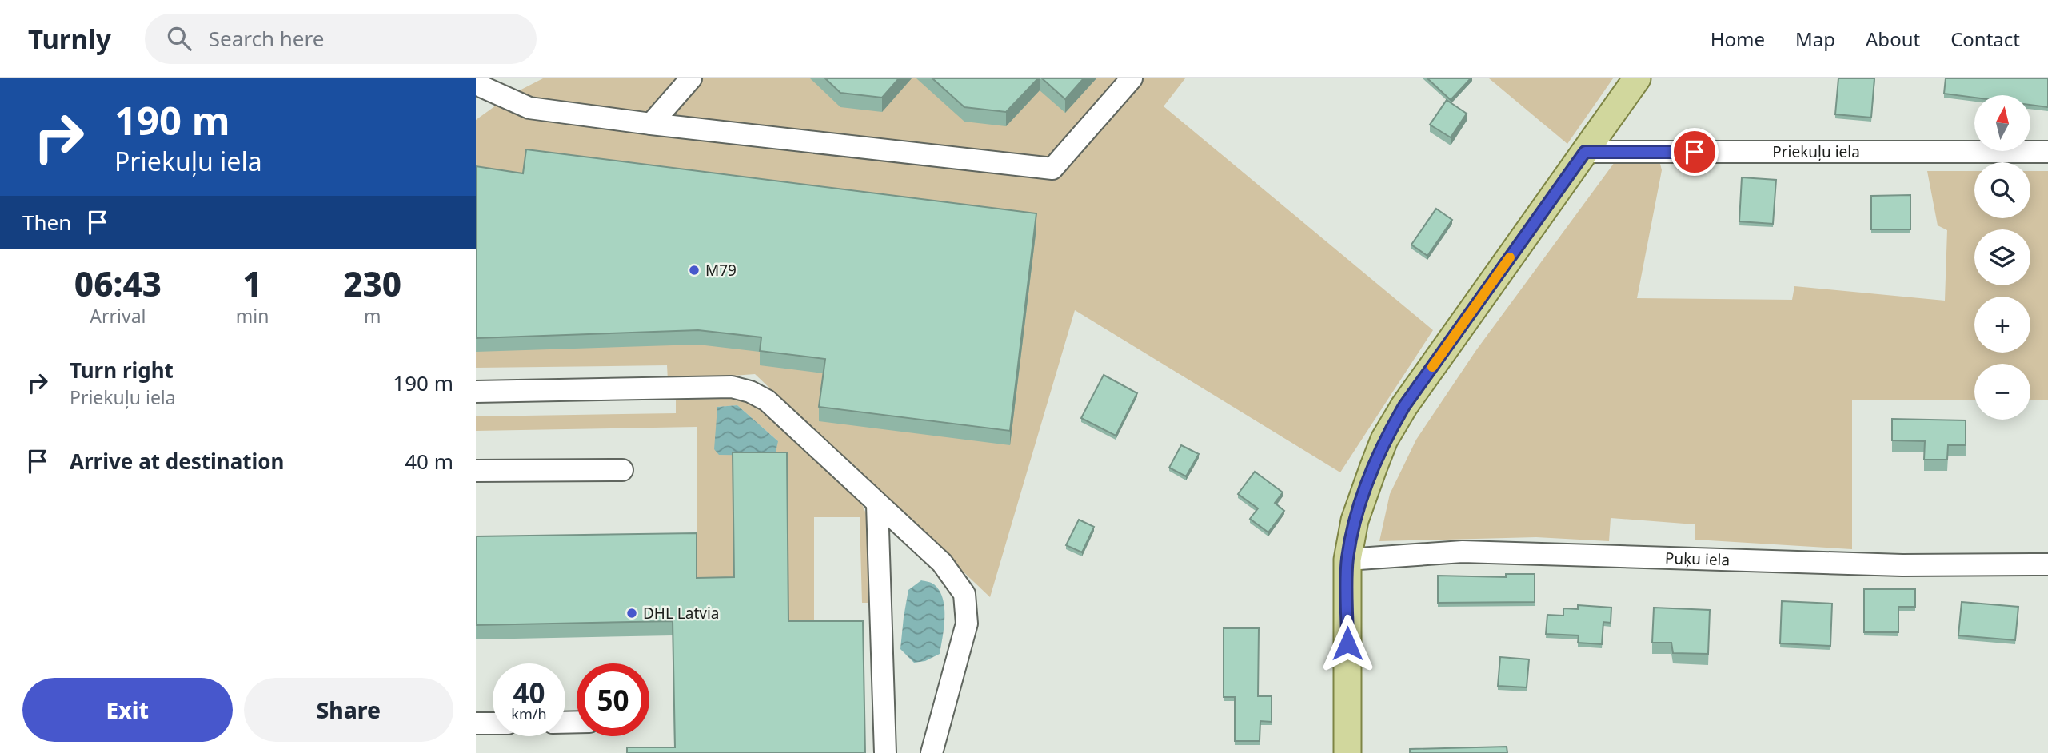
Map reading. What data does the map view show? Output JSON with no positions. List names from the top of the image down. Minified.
{"streets":{"street":["Priekuļu iela","Puķu iela"]},"places":["M79","DHL Latvia"],"north":"top","page":{"header":"Turnly","search":"Search here","nav":["Home","Map","About","Contact"],"turn":["190 m","Priekuļu iela"],"map_buttons":["+","−"],"then":"Then","eta":["06:43","Arrival","1","min","230","m"],"list":[{"name":"Turn right","note":"Priekuļu iela","value":"190 m"},{"name":"Arrive at destination","value":"40 m"}],"speed":"40 km/h","limit":"50","buttons":["Exit","Share"]}}
